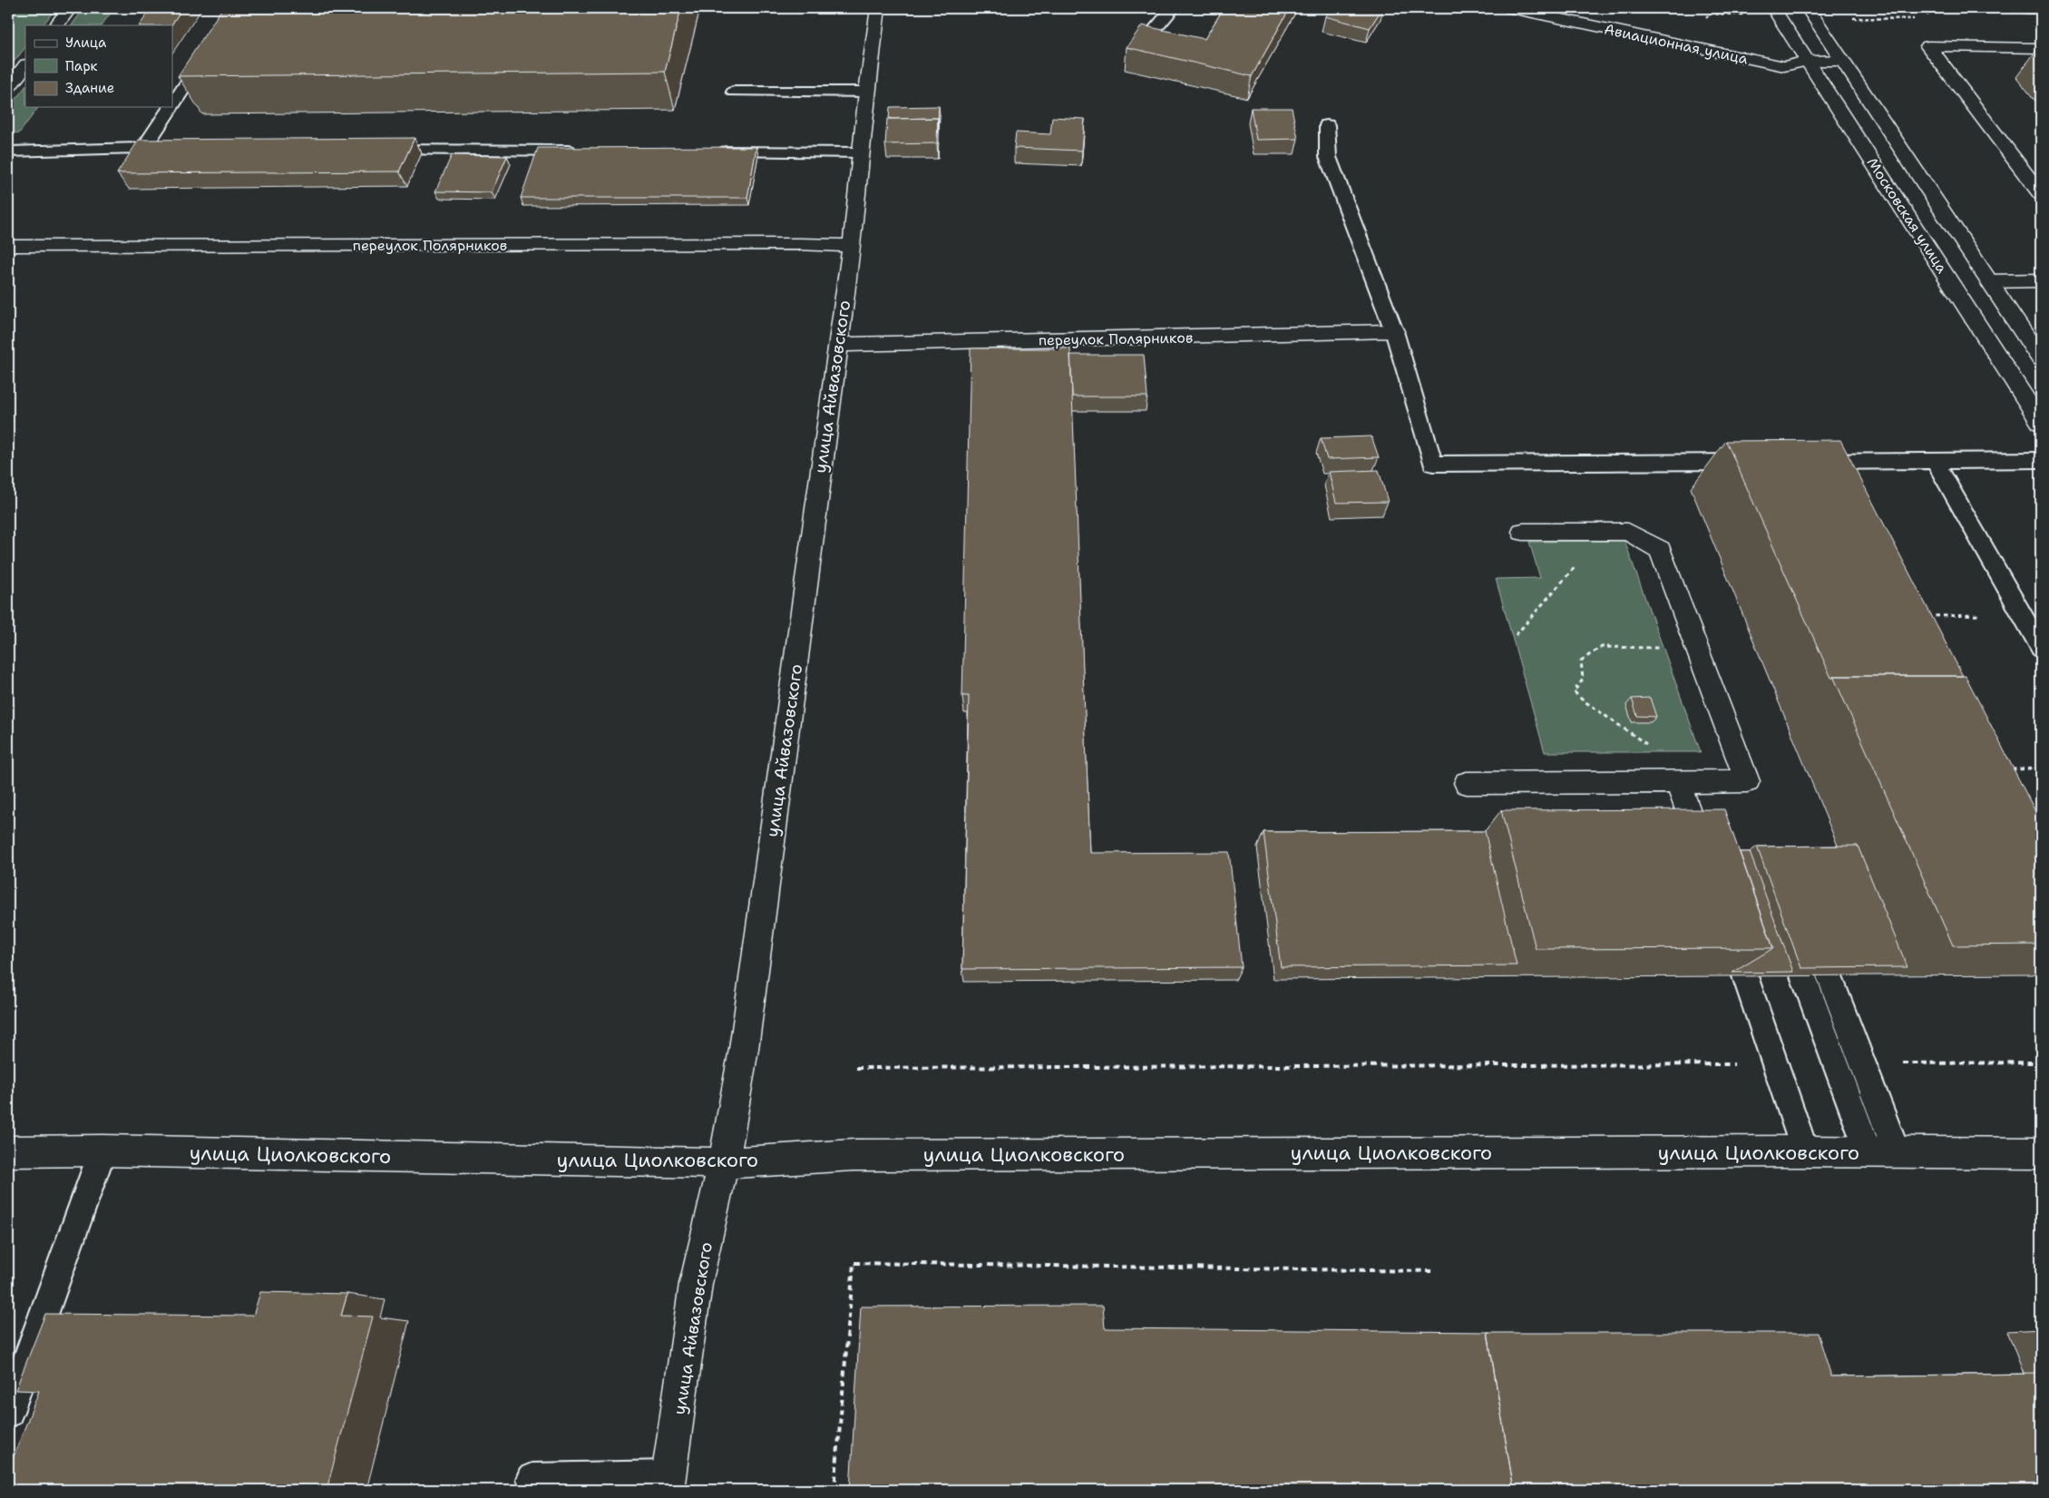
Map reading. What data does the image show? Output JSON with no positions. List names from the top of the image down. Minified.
{"streets":{"street":["Авиационная улица","Московская улица","переулок Полярников","улица Айвазовского","улица Циолковского"]},"crossings":[["Авиационная улица","Московская улица"],["переулок Полярников","улица Айвазовского"],["улица Айвазовского","улица Циолковского"]],"legend":["Улица","Парк","Здание"]}
